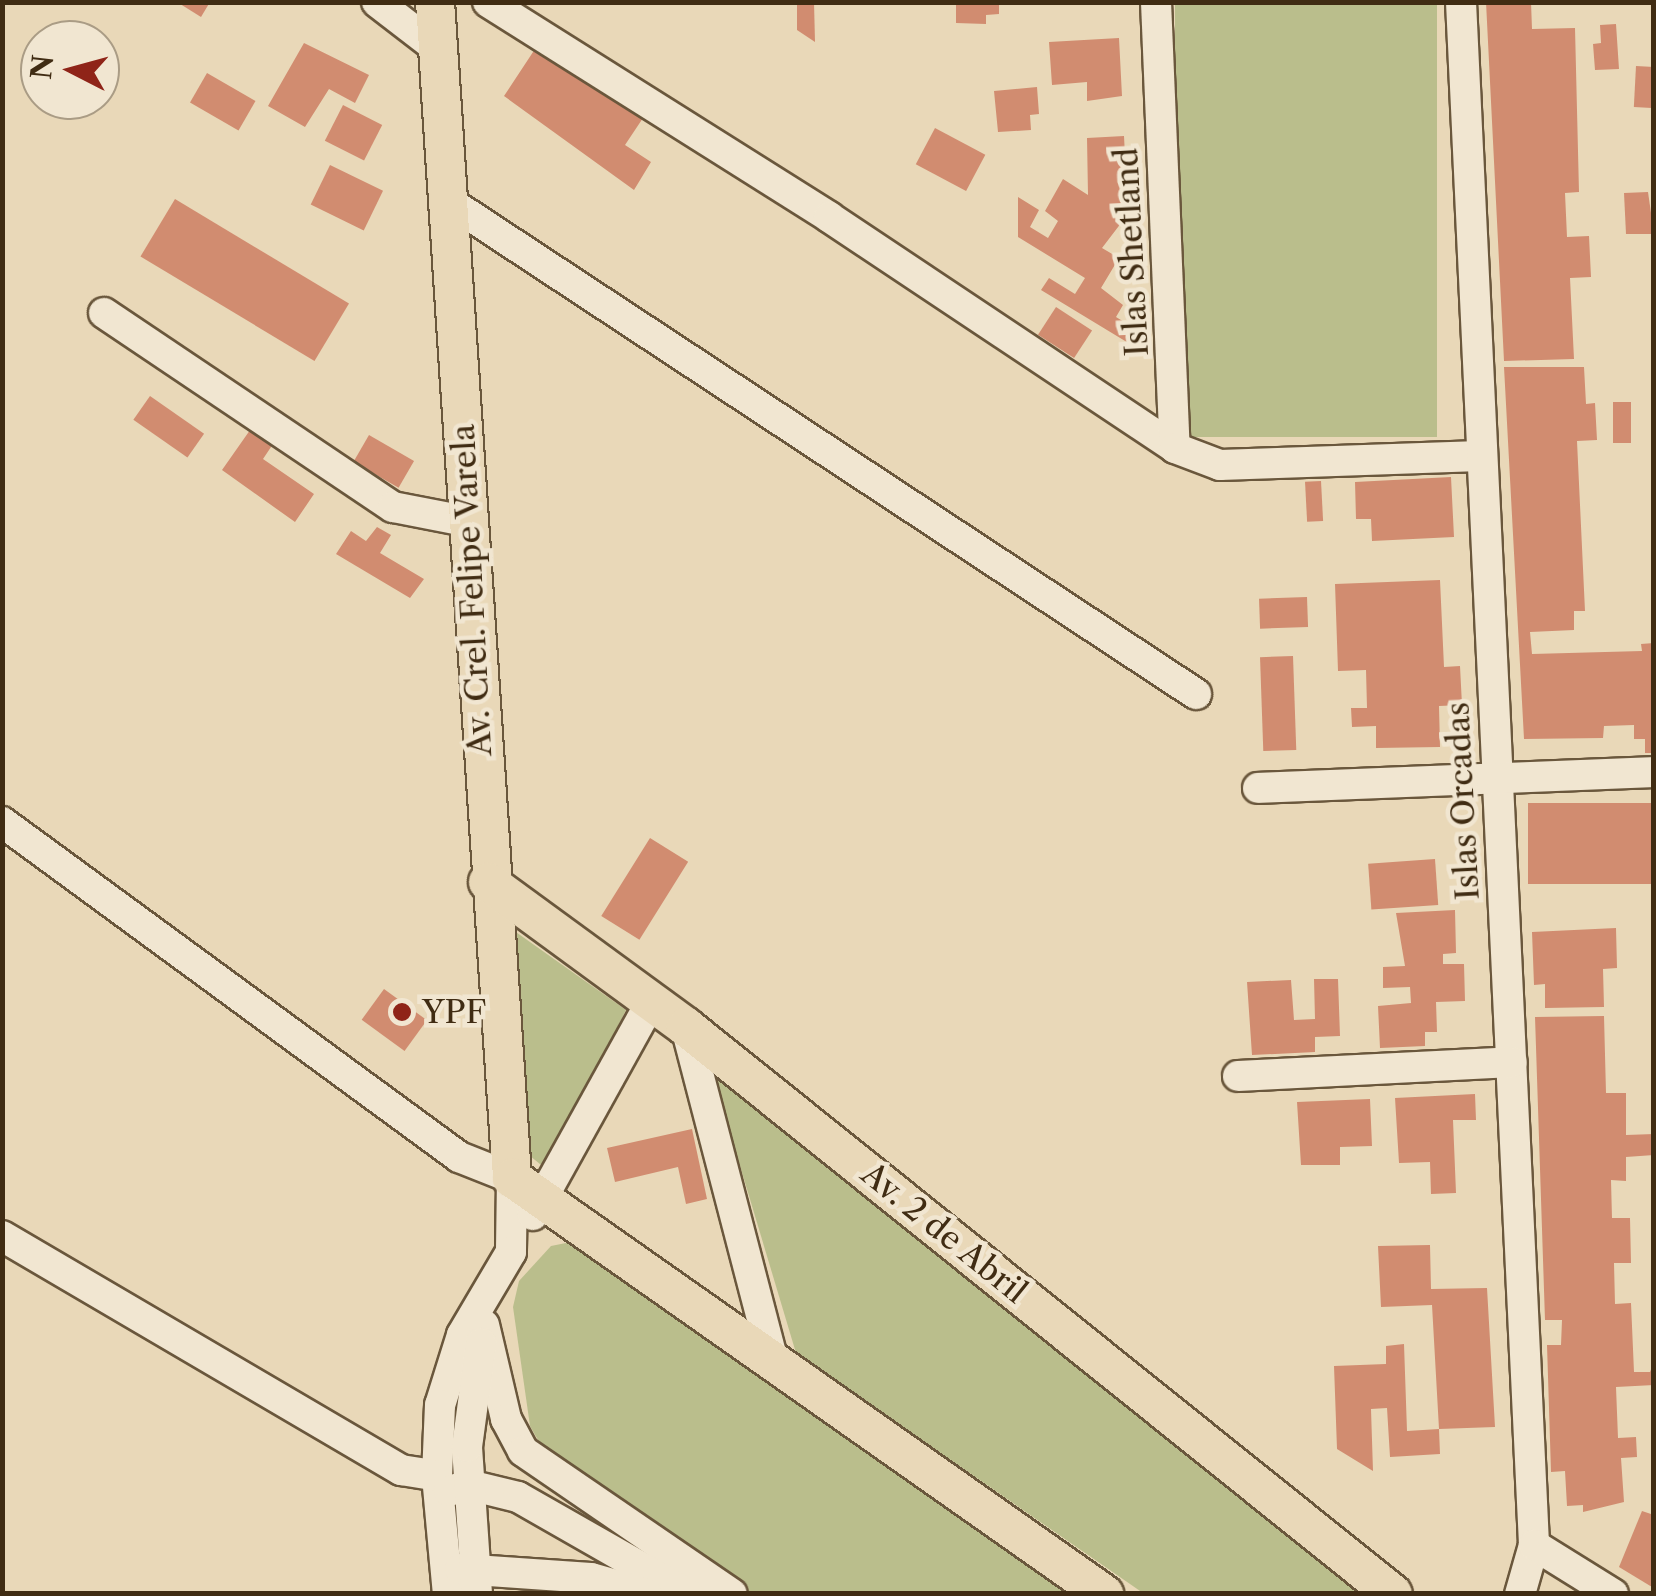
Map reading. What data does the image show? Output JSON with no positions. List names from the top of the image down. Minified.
{"streets":{"main road":["Av. Crel. Felipe Varela","Av. 2 de Abril"],"street":["Islas Shetland","Islas Orcadas"]},"crossings":[["Av. Crel. Felipe Varela","Av. 2 de Abril"]],"places":["YPF"],"north":"left"}
